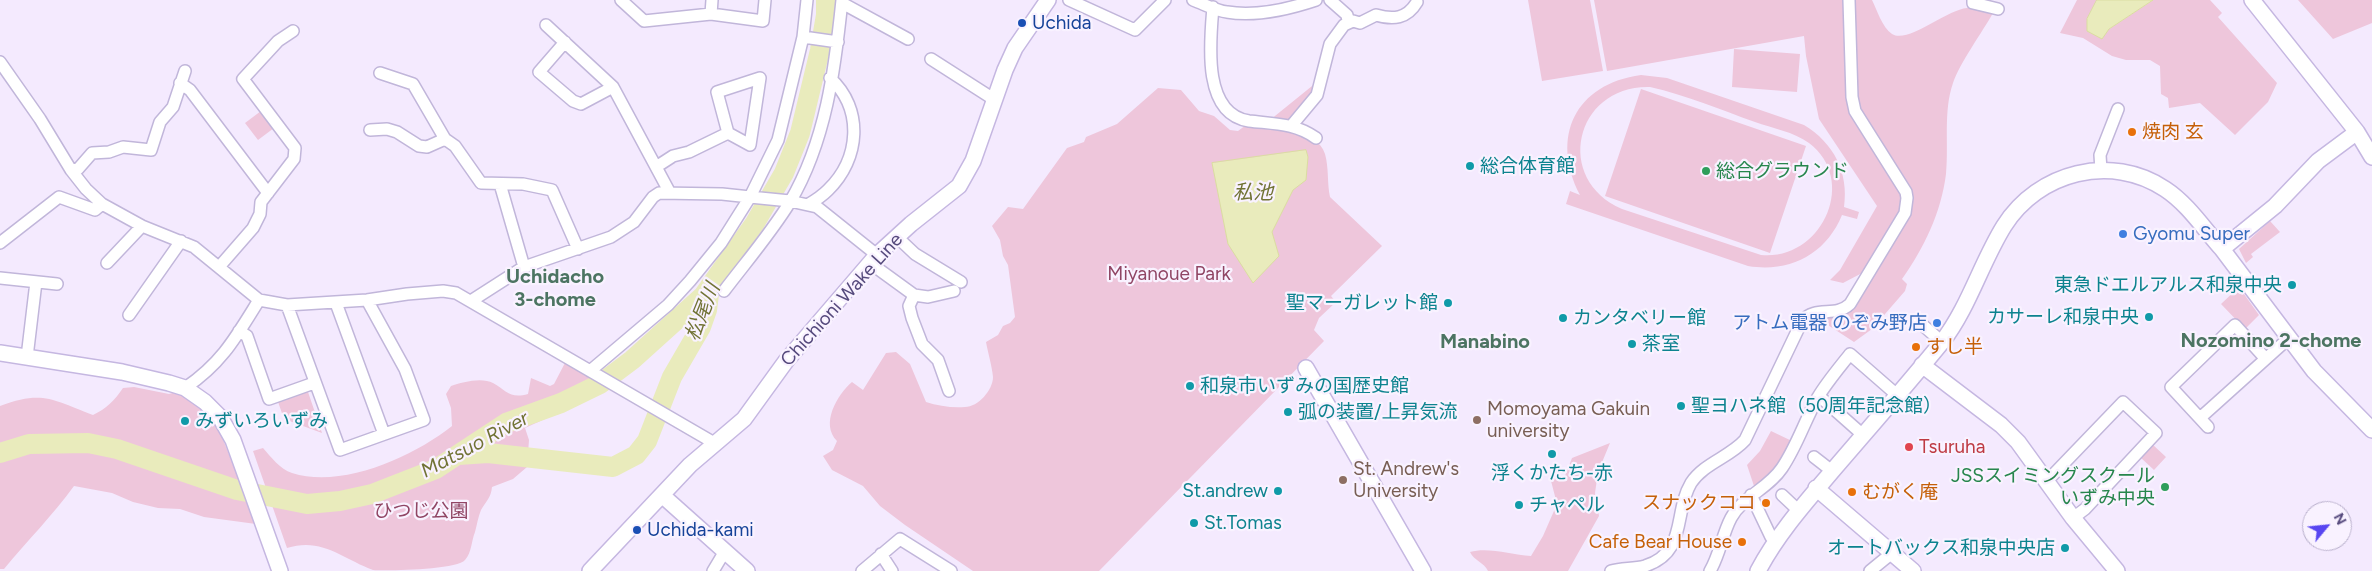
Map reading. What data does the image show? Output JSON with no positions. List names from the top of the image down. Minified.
{"streets":{"street":["Chichioni Wake Line"]},"districts":["Uchidacho 3-chome","Nozomino 2-chome","Manabino"],"water":["私池","松尾川","Matsuo River"],"parks":["Miyanoue Park","ひつじ公園"],"places":["Uchida","焼肉 玄","総合体育館","総合グラウンド","Gyomu Super","東急ドエルアルス和泉中央","聖マーガレット館","カサーレ和泉中央","カンタベリー館","アトム電器 のぞみ野店","茶室","すし半","和泉市いずみの国歴史館","聖ヨハネ館（50周年記念館）","弧の装置/上昇気流","Momoyama Gakuin university","みずいろいずみ","Tsuruha","浮くかたち-赤","St. Andrew's University","JSSスイミングスクール いずみ中央","St.andrew","むがく庵","スナックココ","チャペル","St.Tomas","Uchida-kami","Cafe Bear House","オートバックス和泉中央店"],"north":"top right"}
